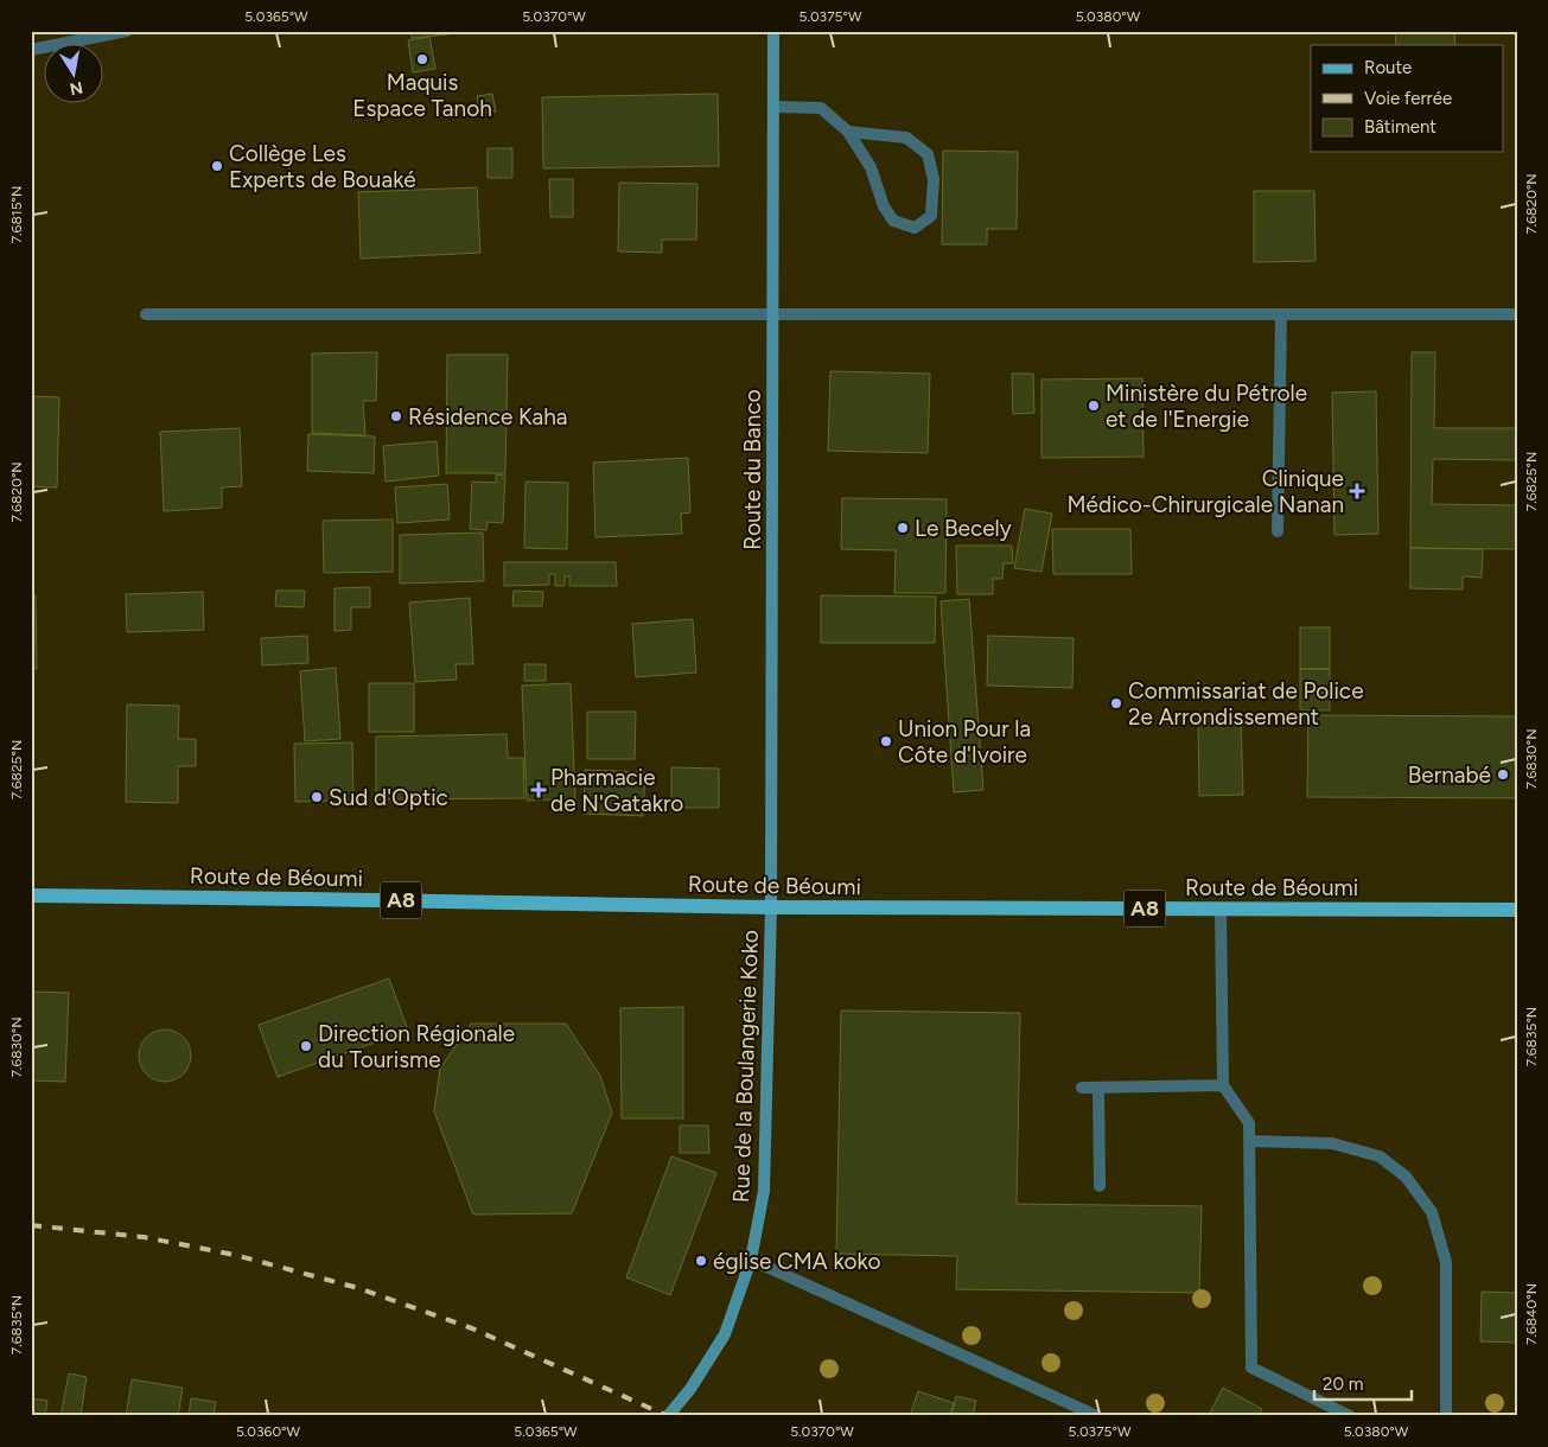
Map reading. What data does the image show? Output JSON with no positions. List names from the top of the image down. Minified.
{"streets":{"main road":["Route de Béoumi","A8"],"street":["Route du Banco","Rue de la Boulangerie Koko"]},"crossings":[["Route du Banco","Route de Béoumi"],["Route du Banco","Rue de la Boulangerie Koko"],["Route de Béoumi","Rue de la Boulangerie Koko"]],"places":{"other":["Maquis Espace Tanoh","Collège Les Experts de Bouaké","Ministère du Pétrole et de l'Energie","Résidence Kaha","Le Becely","Commissariat de Police 2e Arrondissement","Union Pour la Côte d'Ivoire","Bernabé","Sud d'Optic","Direction Régionale du Tourisme","église CMA koko"],"health":["Clinique Médico-Chirurgicale Nanan","Pharmacie de N'Gatakro"]},"legend":["Route","Voie ferrée","Bâtiment"],"scale_bar":"20 m","north":"bottom","coordinates":["5.0365°W","5.0370°W","5.0375°W","5.0380°W","7.6820°N","7.6815°N","7.6825°N","7.6830°N","7.6835°N","7.6840°N","5.0360°W"]}
